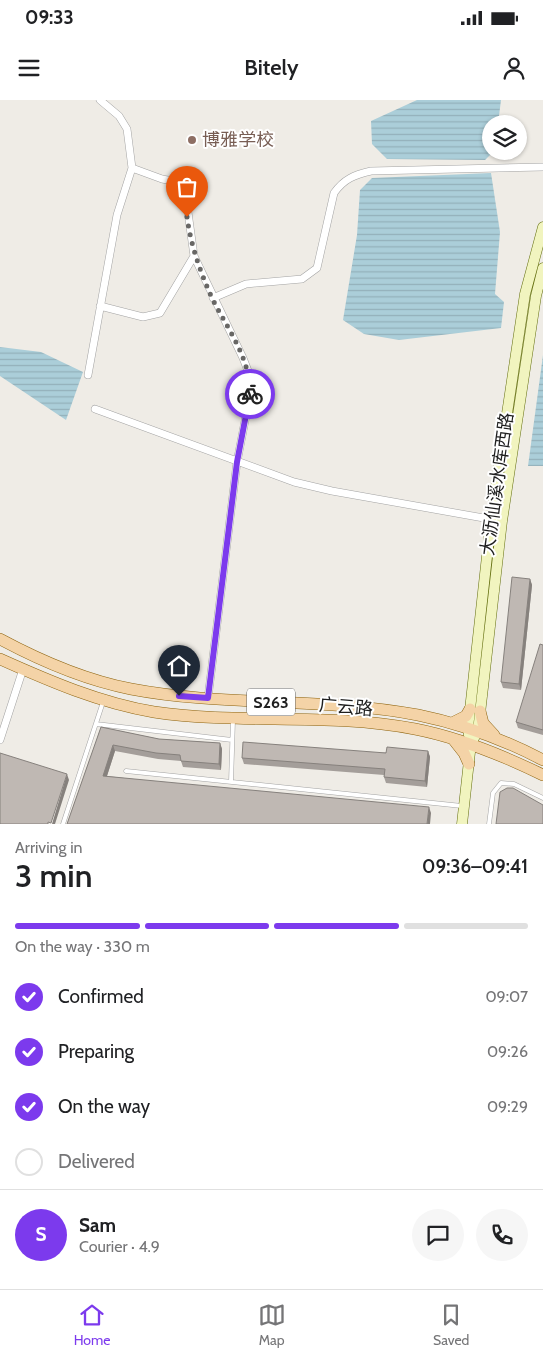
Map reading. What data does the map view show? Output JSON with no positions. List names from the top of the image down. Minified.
{"streets":{"main road":["S263","广云路"],"street":["大沥仙溪水库西路"]},"places":["博雅学校"],"page":{"status":"09:33","header":"Bitely","heading":["3 min","Arriving in","09:36–09:41"],"panel":["Sam","Courier · 4.9"],"bar":"On the way · 330 m","list":[["Confirmed","09:07"],["Preparing","09:26"],["On the way","09:29"],"Delivered"],"round":"S","tabs":["Home","Map","Saved"]}}
